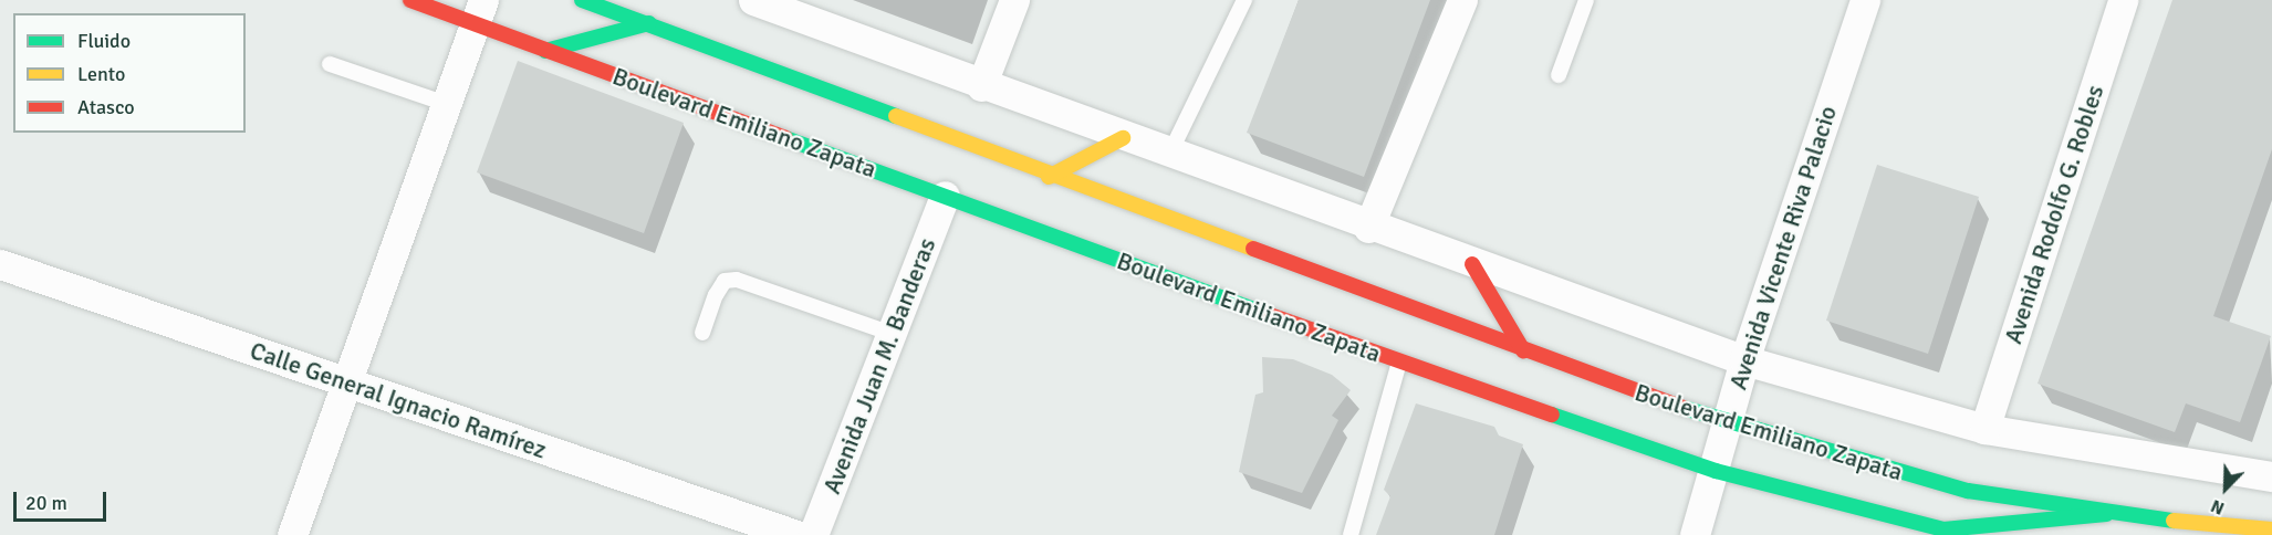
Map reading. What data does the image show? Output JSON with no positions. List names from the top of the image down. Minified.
{"streets":{"main road":["Boulevard Emiliano Zapata"],"street":["Avenida Rodolfo G. Robles","Avenida Vicente Riva Palacio","Avenida Juan M. Banderas","Calle General Ignacio Ramírez"]},"crossings":[["Boulevard Emiliano Zapata","Avenida Vicente Riva Palacio"],["Boulevard Emiliano Zapata","Avenida Juan M. Banderas"]],"legend":["Fluido","Lento","Atasco"],"scale_bar":"20 m","north":"bottom left"}
